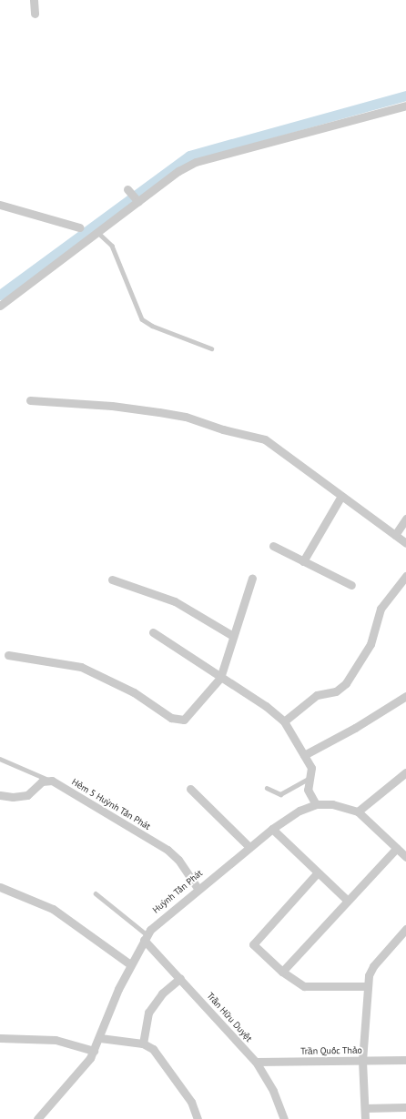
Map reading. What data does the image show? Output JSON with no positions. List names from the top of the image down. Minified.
{"streets":{"street":["Hẻm 5 Huỳnh Tấn Phát","Huỳnh Tấn Phát","Trần Hữu Duyệt","Trần Quốc Thảo"]},"crossings":[["Hẻm 5 Huỳnh Tấn Phát","Huỳnh Tấn Phát"],["Huỳnh Tấn Phát","Trần Hữu Duyệt"],["Trần Hữu Duyệt","Trần Quốc Thảo"]]}
